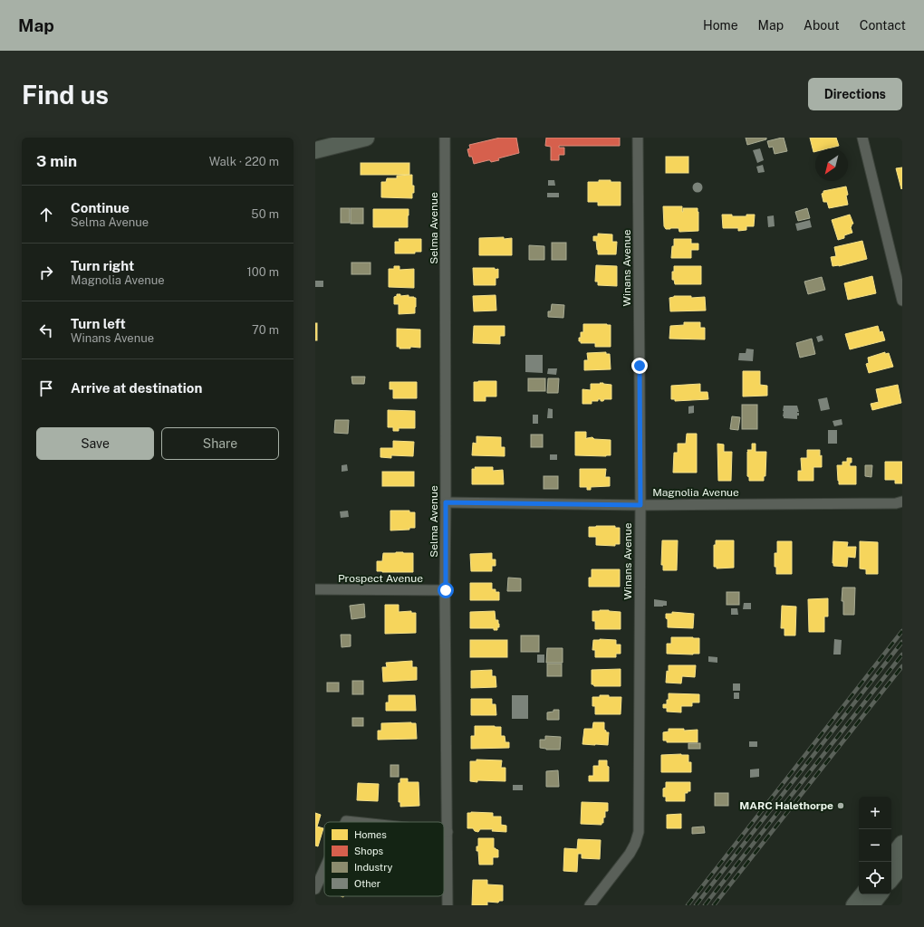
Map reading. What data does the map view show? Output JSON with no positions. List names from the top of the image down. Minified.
{"streets":{"street":["Selma Avenue","Winans Avenue","Magnolia Avenue","Prospect Avenue"]},"crossings":[["Selma Avenue","Magnolia Avenue"],["Selma Avenue","Prospect Avenue"],["Winans Avenue","Magnolia Avenue"]],"places":["MARC Halethorpe"],"legend":["Homes","Shops","Industry","Other"],"north":"bottom left","page":{"header":"Map","nav":["Home","Map","About","Contact"],"buttons":["Directions",["Save","Share"]],"title":"Find us","heading":["3 min","Walk · 220 m"],"list":[["Continue","Selma Avenue","50 m"],["Turn right","Magnolia Avenue","100 m"],["Turn left","Winans Avenue","70 m"],"Arrive at destination"],"map_buttons":["+","−"]}}
